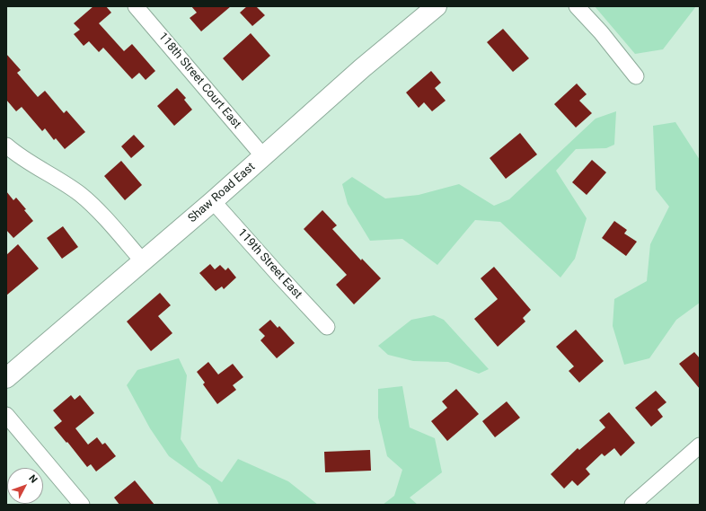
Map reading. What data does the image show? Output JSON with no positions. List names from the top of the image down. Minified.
{"streets":{"main road":["Shaw Road East"],"street":["118th Street Court East","119th Street East"]},"crossings":[["118th Street Court East","Shaw Road East"],["Shaw Road East","119th Street East"]],"north":"top right"}
